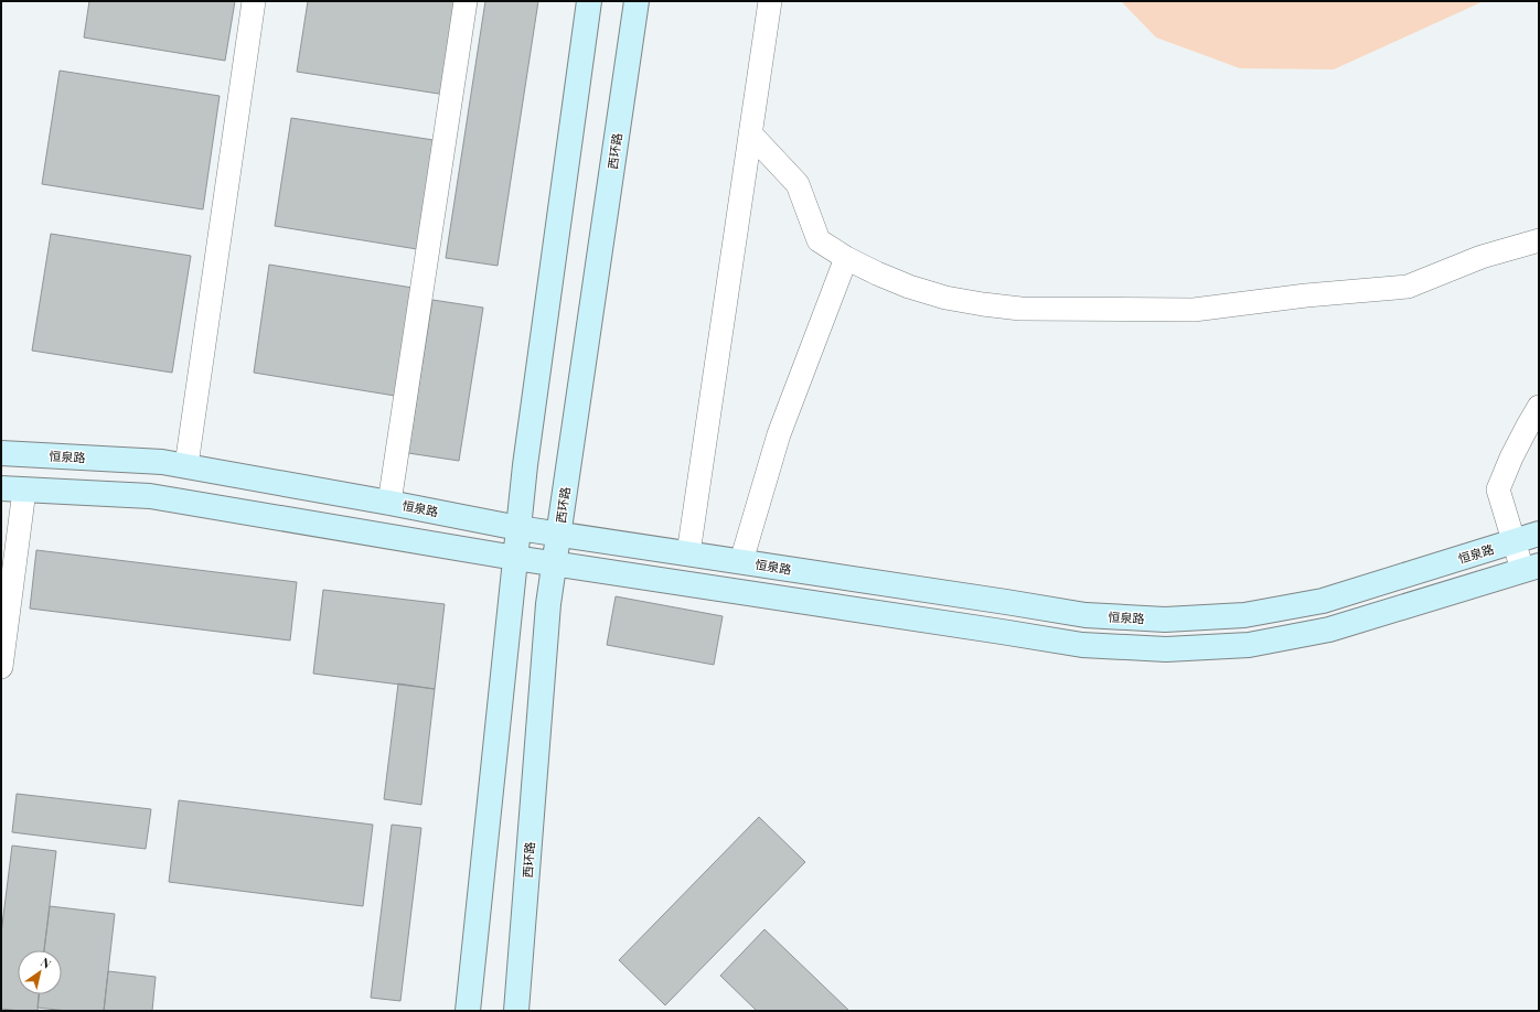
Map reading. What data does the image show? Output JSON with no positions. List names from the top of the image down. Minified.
{"streets":{"main road":["西环路","恒泉路"]},"crossings":[["西环路","恒泉路"]],"north":"top right"}
